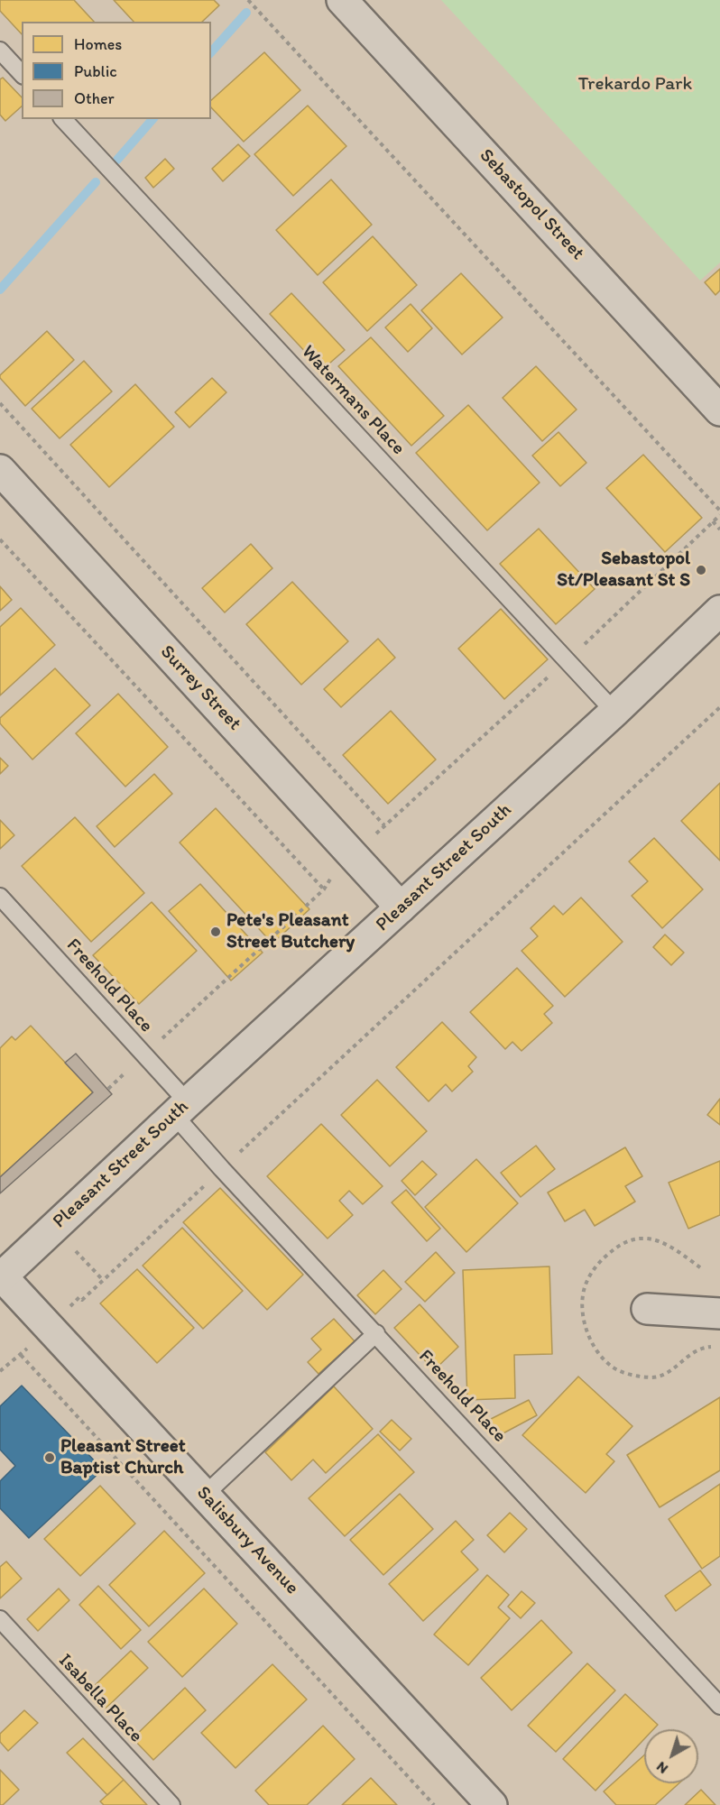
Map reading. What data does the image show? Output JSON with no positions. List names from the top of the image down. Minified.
{"streets":{"street":["Sebastopol Street","Surrey Street","Pleasant Street South","Salisbury Avenue"],"lane":["Watermans Place","Freehold Place","Isabella Place"]},"crossings":[["Watermans Place","Pleasant Street South"],["Surrey Street","Pleasant Street South"],["Pleasant Street South","Freehold Place"],["Pleasant Street South","Salisbury Avenue"]],"parks":["Trekardo Park"],"places":["Sebastopol St/Pleasant St S","Pete's Pleasant Street Butchery","Pleasant Street Baptist Church"],"legend":["Homes","Public","Other"],"north":"bottom left"}
